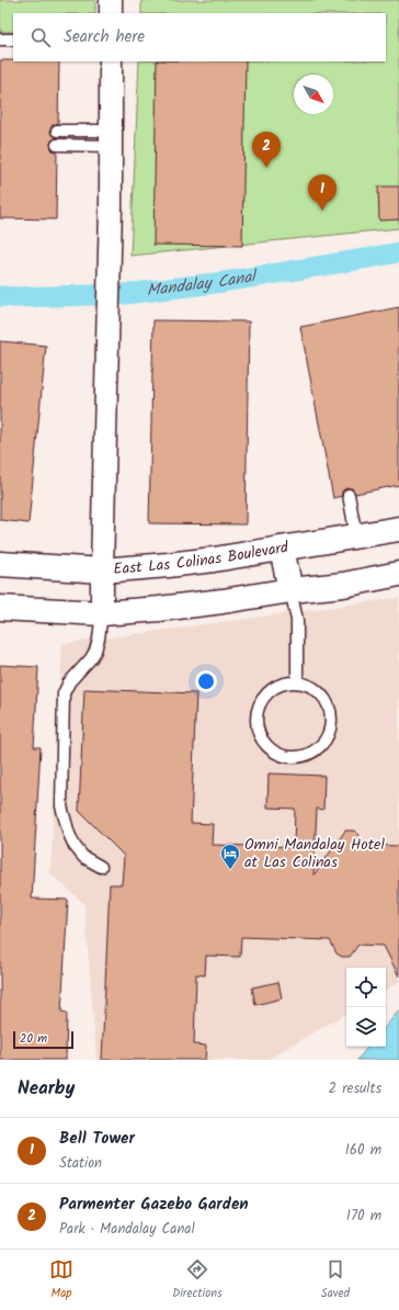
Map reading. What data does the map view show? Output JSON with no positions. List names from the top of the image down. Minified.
{"streets":{"main road":["East Las Colinas Boulevard"]},"water":["Mandalay Canal"],"places":{"hotel":["Omni Mandalay Hotel at Las Colinas"]},"scale_bar":"20 m","north":"bottom right","page":{"search":"Search here","pins":["2","1"],"scale":"20 m","heading":["Nearby","2 results"],"list":[{"mark":"1","name":"Bell Tower","note":"Station","value":"160 m"},{"mark":"2","name":"Parmenter Gazebo Garden","note":"Park · Mandalay Canal","value":"170 m"}],"nav":["Map","Directions","Saved"]}}
